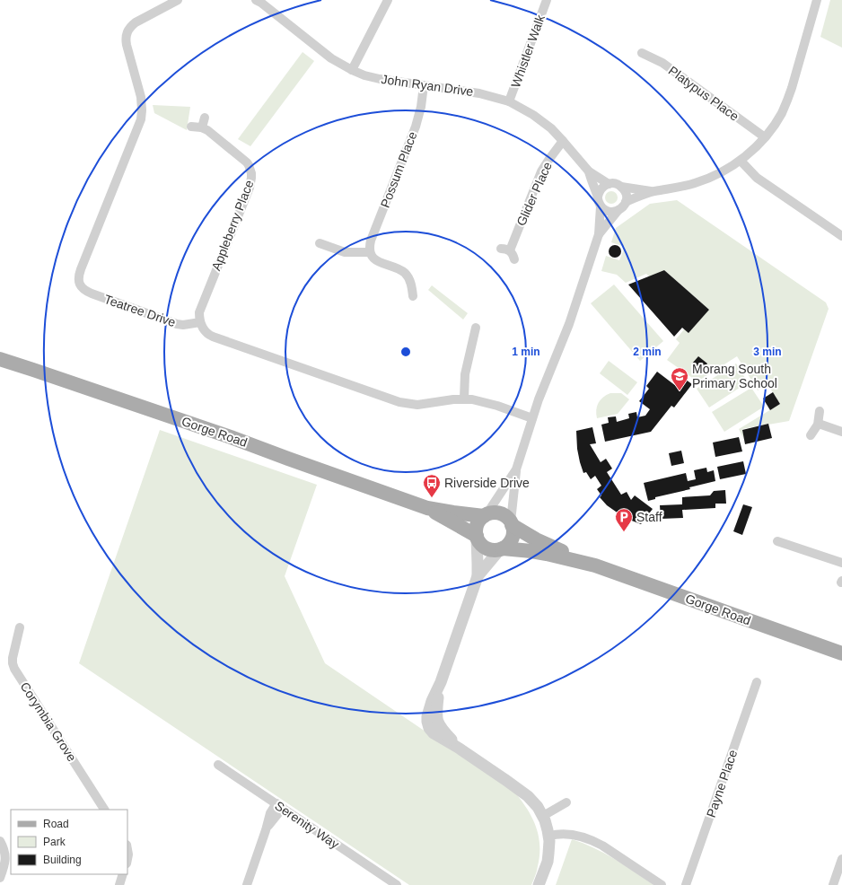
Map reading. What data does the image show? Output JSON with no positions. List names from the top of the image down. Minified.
{"streets":{"main road":["Gorge Road"],"street":["Whistler Walk","John Ryan Drive","Platypus Place","Possum Place","Glider Place","Appleberry Place","Teatree Drive","Corymbia Grove","Payne Place","Serenity Way"]},"crossings":[["Whistler Walk","John Ryan Drive"],["John Ryan Drive","Possum Place"],["John Ryan Drive","Glider Place"],["Appleberry Place","Teatree Drive"]],"places":{"school or university":["Morang South Primary School"],"bus stop":["Riverside Drive"],"parking":["Staff"]},"legend":["Road","Park","Building"],"rings":["1 min","2 min","3 min"]}
